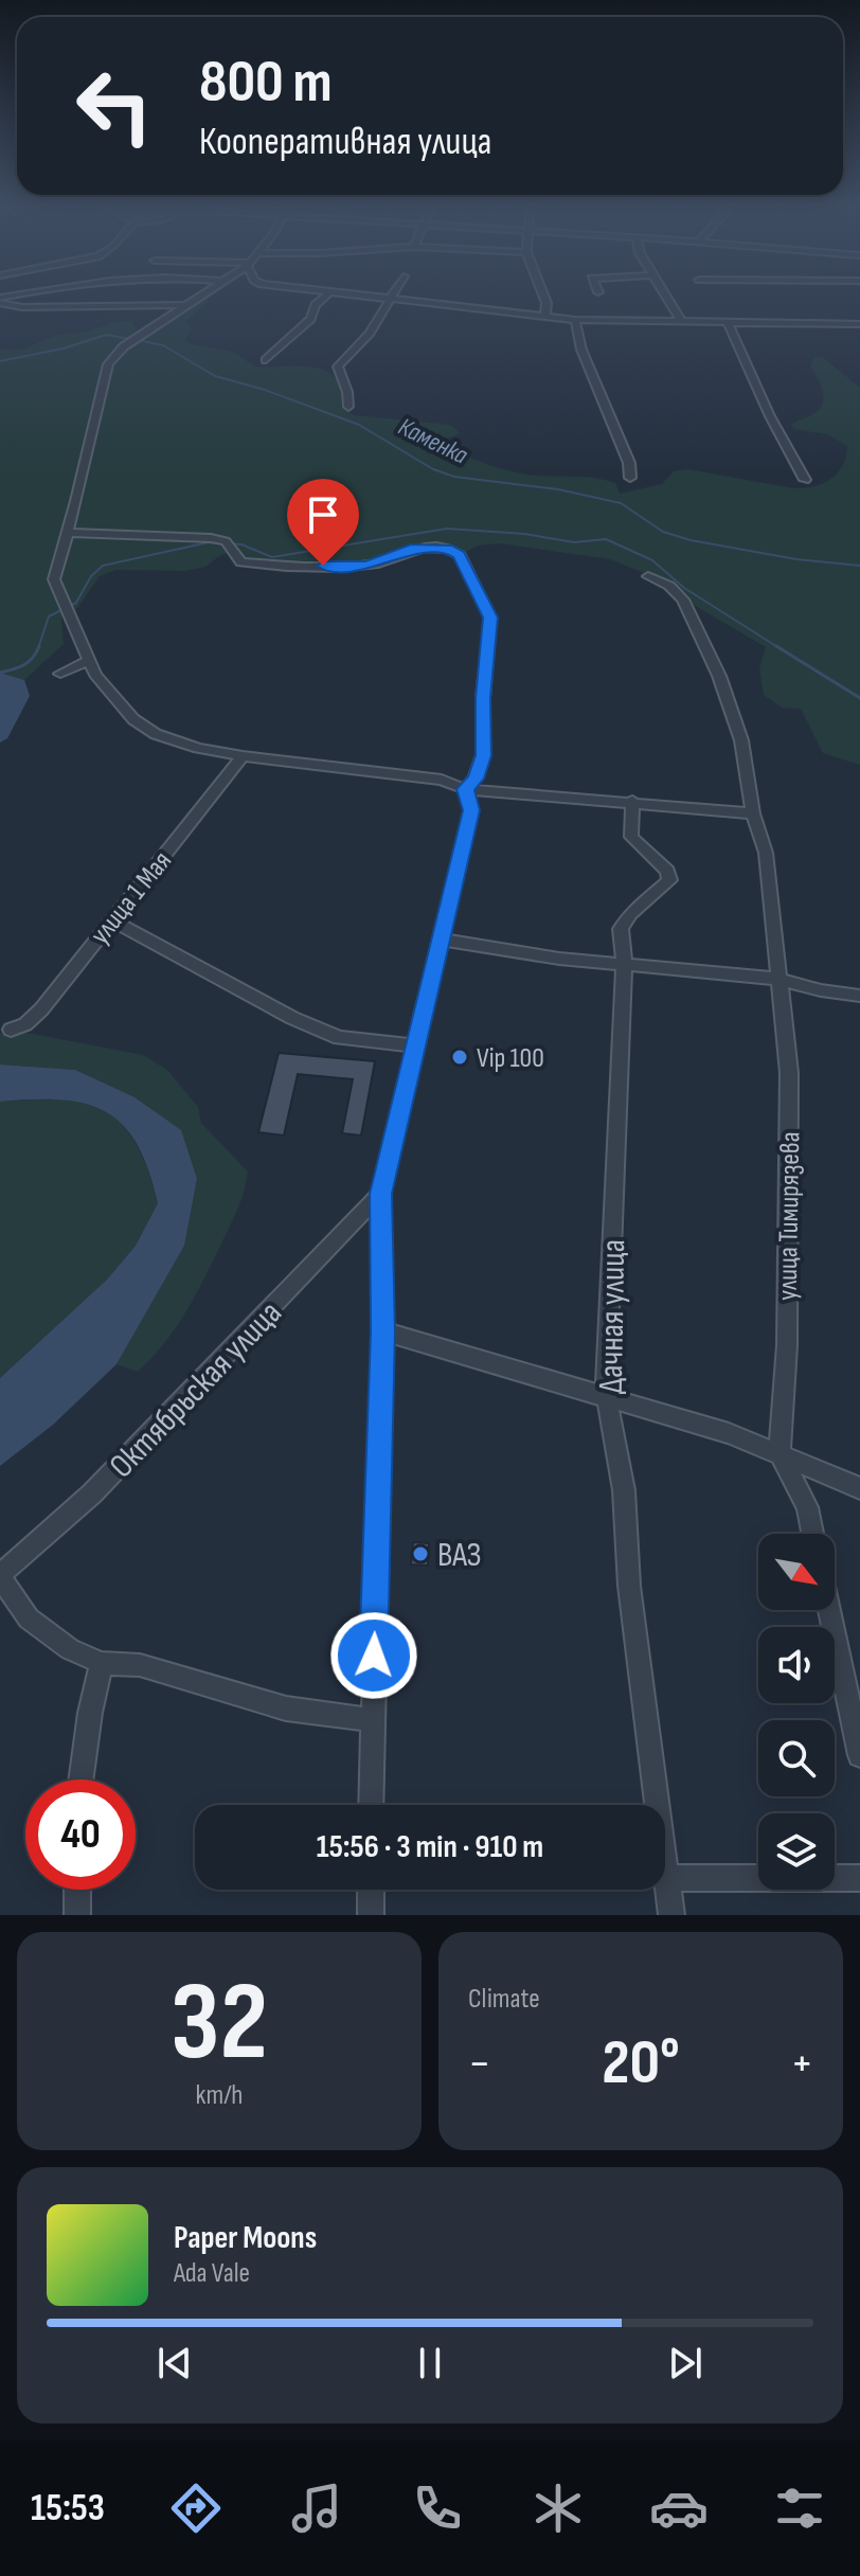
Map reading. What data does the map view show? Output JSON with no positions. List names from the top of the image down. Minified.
{"streets":{"street":["улица 1 Мая","улица Тимирязева","Дачная улица","Октябрьская улица"]},"water":["Каменка"],"places":["Vip 100","ВАЗ"],"north":"bottom right","page":{"turn":["800 m","Кооперативная улица"],"limit":"40","trip":"15:56 · 3 min · 910 m","tile":[["32","km/h"],"Climate"],"heat":["−","20°","+"],"song":["Paper Moons","Ada Vale"],"tabs":"15:53"}}
